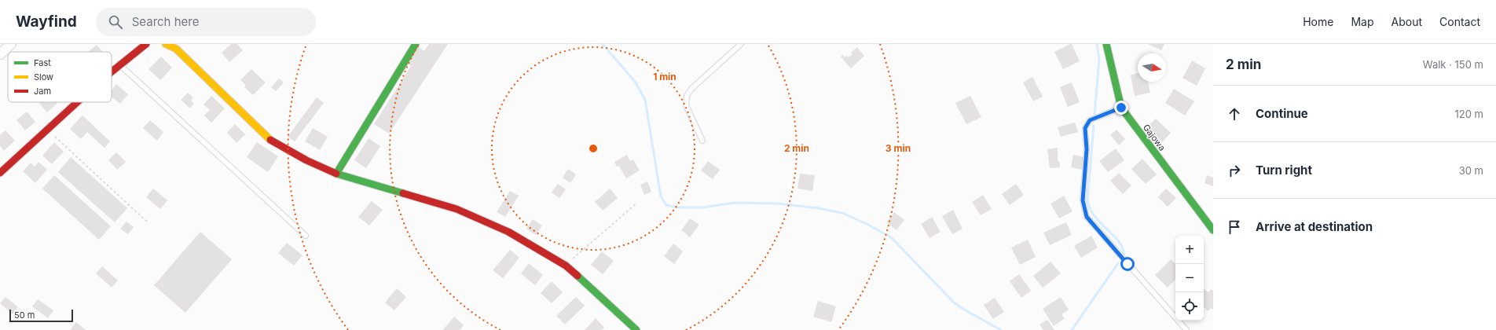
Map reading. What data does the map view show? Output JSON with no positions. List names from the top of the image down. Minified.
{"streets":{"street":["Gajowa"]},"legend":["Fast","Slow","Jam"],"scale_bar":"50 m","north":"right","page":{"header":"Wayfind","search":"Search here","nav":["Home","Map","About","Contact"],"heading":["2 min","Walk · 150 m"],"list":[["Continue","120 m"],["Turn right","30 m"],"Arrive at destination"],"map_buttons":["+","−"],"scale":"50 m"},"rings":["1 min","2 min","3 min"]}
